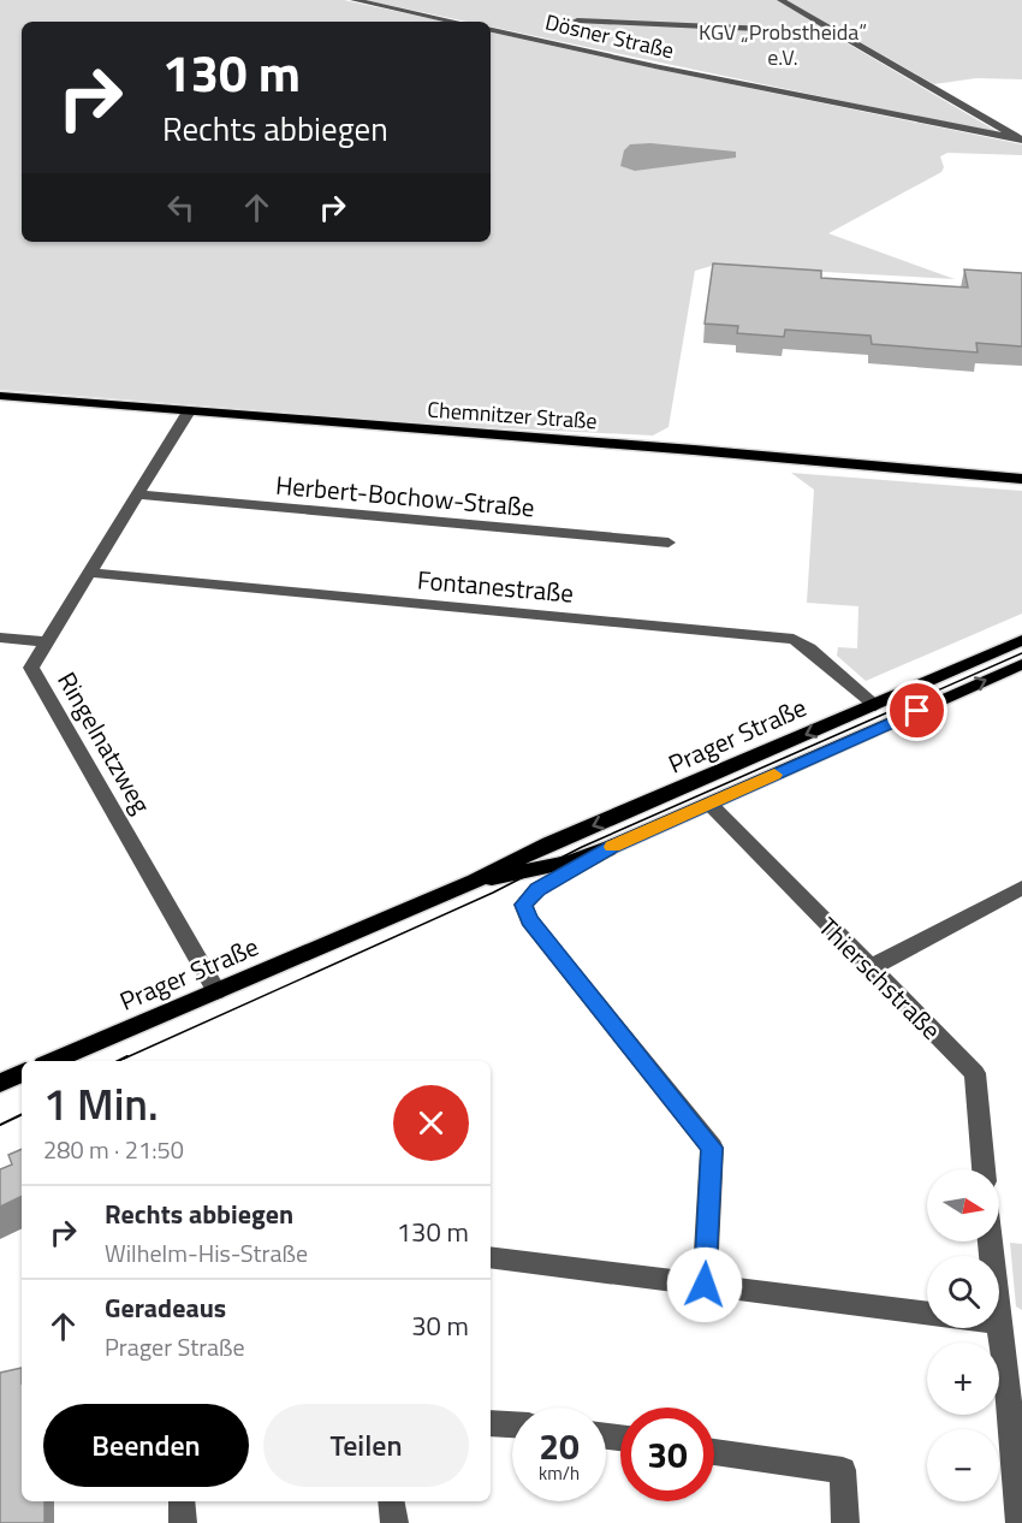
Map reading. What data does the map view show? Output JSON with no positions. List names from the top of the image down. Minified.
{"streets":{"main road":["Chemnitzer Straße","Prager Straße"],"street":["Dösner Straße","Herbert-Bochow-Straße","Fontanestraße","Ringelnatzweg","Thierschstraße"]},"crossings":[["Chemnitzer Straße","Ringelnatzweg"],["Herbert-Bochow-Straße","Ringelnatzweg"],["Fontanestraße","Prager Straße"],["Fontanestraße","Ringelnatzweg"],["Prager Straße","Ringelnatzweg"],["Prager Straße","Thierschstraße"]],"parks":["KGV „Probstheida“ e.V."],"north":"right","page":{"turn":["130 m","Rechts abbiegen"],"heading":["1 Min.","280 m · 21:50"],"map_buttons":["+","−"],"list":[{"name":"Rechts abbiegen","note":"Wilhelm-His-Straße","value":"130 m"},{"name":"Geradeaus","note":"Prager Straße","value":"30 m"}],"buttons":["Beenden","Teilen"],"speed":"20 km/h","limit":"30"}}
